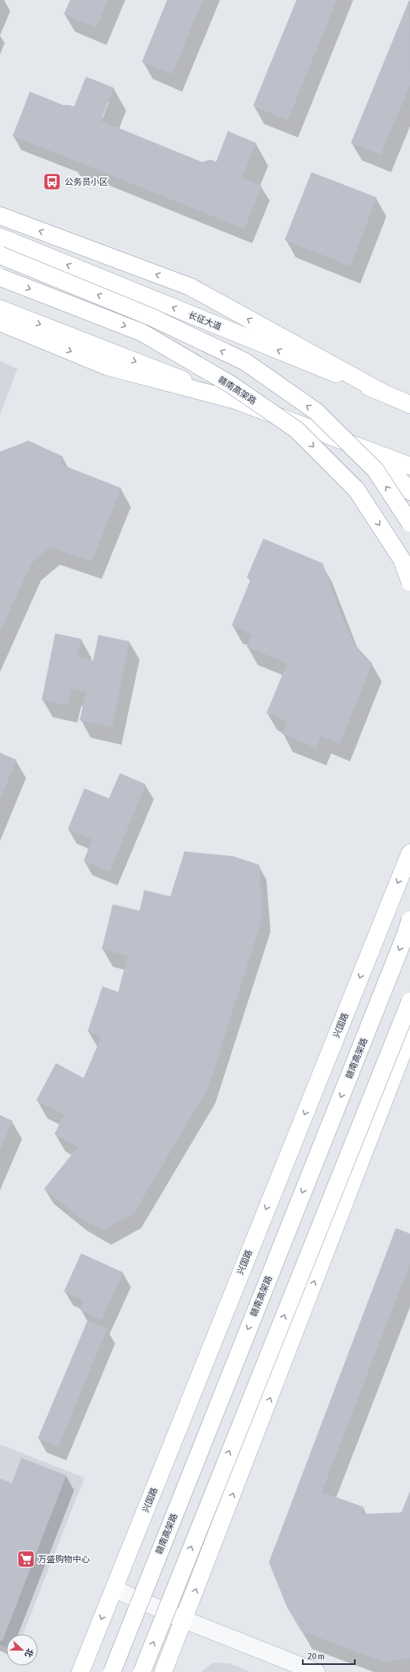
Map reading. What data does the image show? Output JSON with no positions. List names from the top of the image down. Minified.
{"streets":{"main road":["长征大道","赣南高架路","兴国路"]},"places":{"bus stop":["公务员小区"],"supermarket":["万盛购物中心"]},"scale_bar":"20 m","north":"right"}
